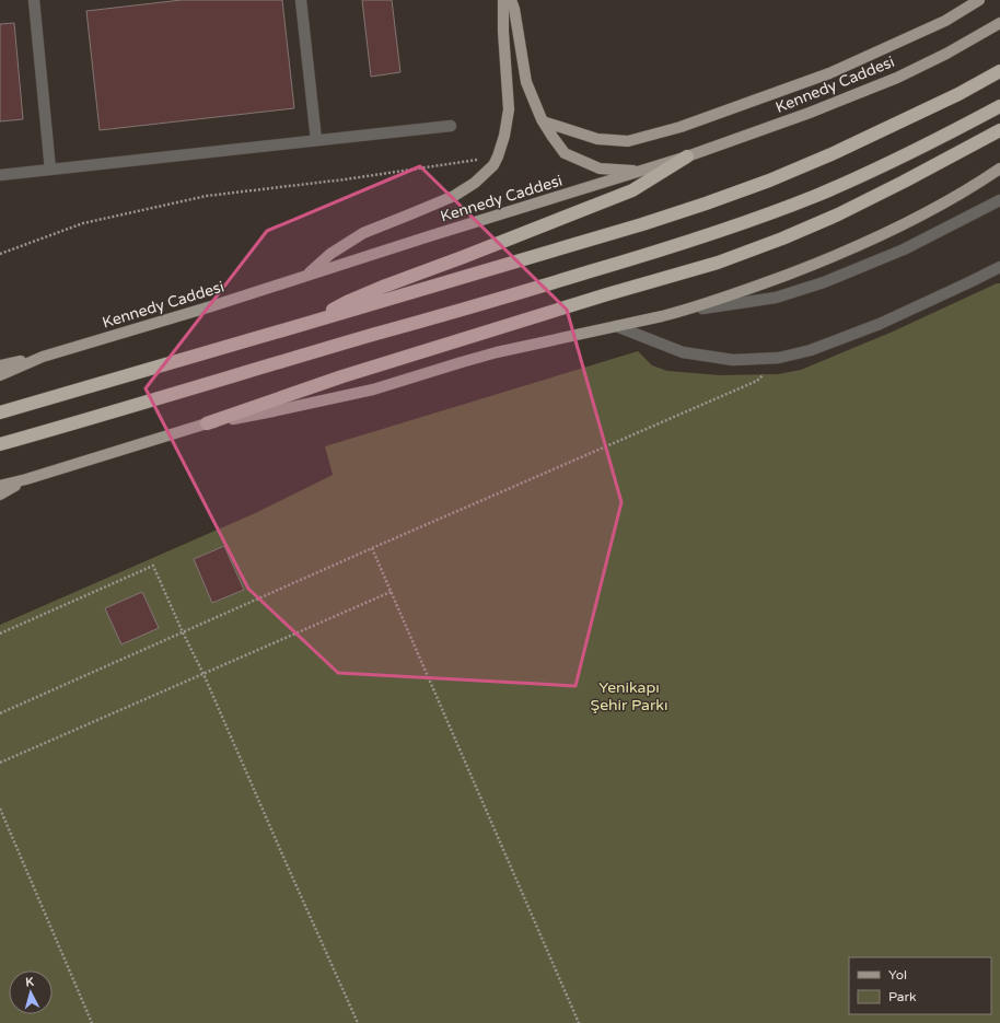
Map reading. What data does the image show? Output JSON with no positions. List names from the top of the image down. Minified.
{"streets":{"main road":["Kennedy Caddesi"]},"parks":["Yenikapı Şehir Parkı"],"legend":["Yol","Park"],"north":"top"}
